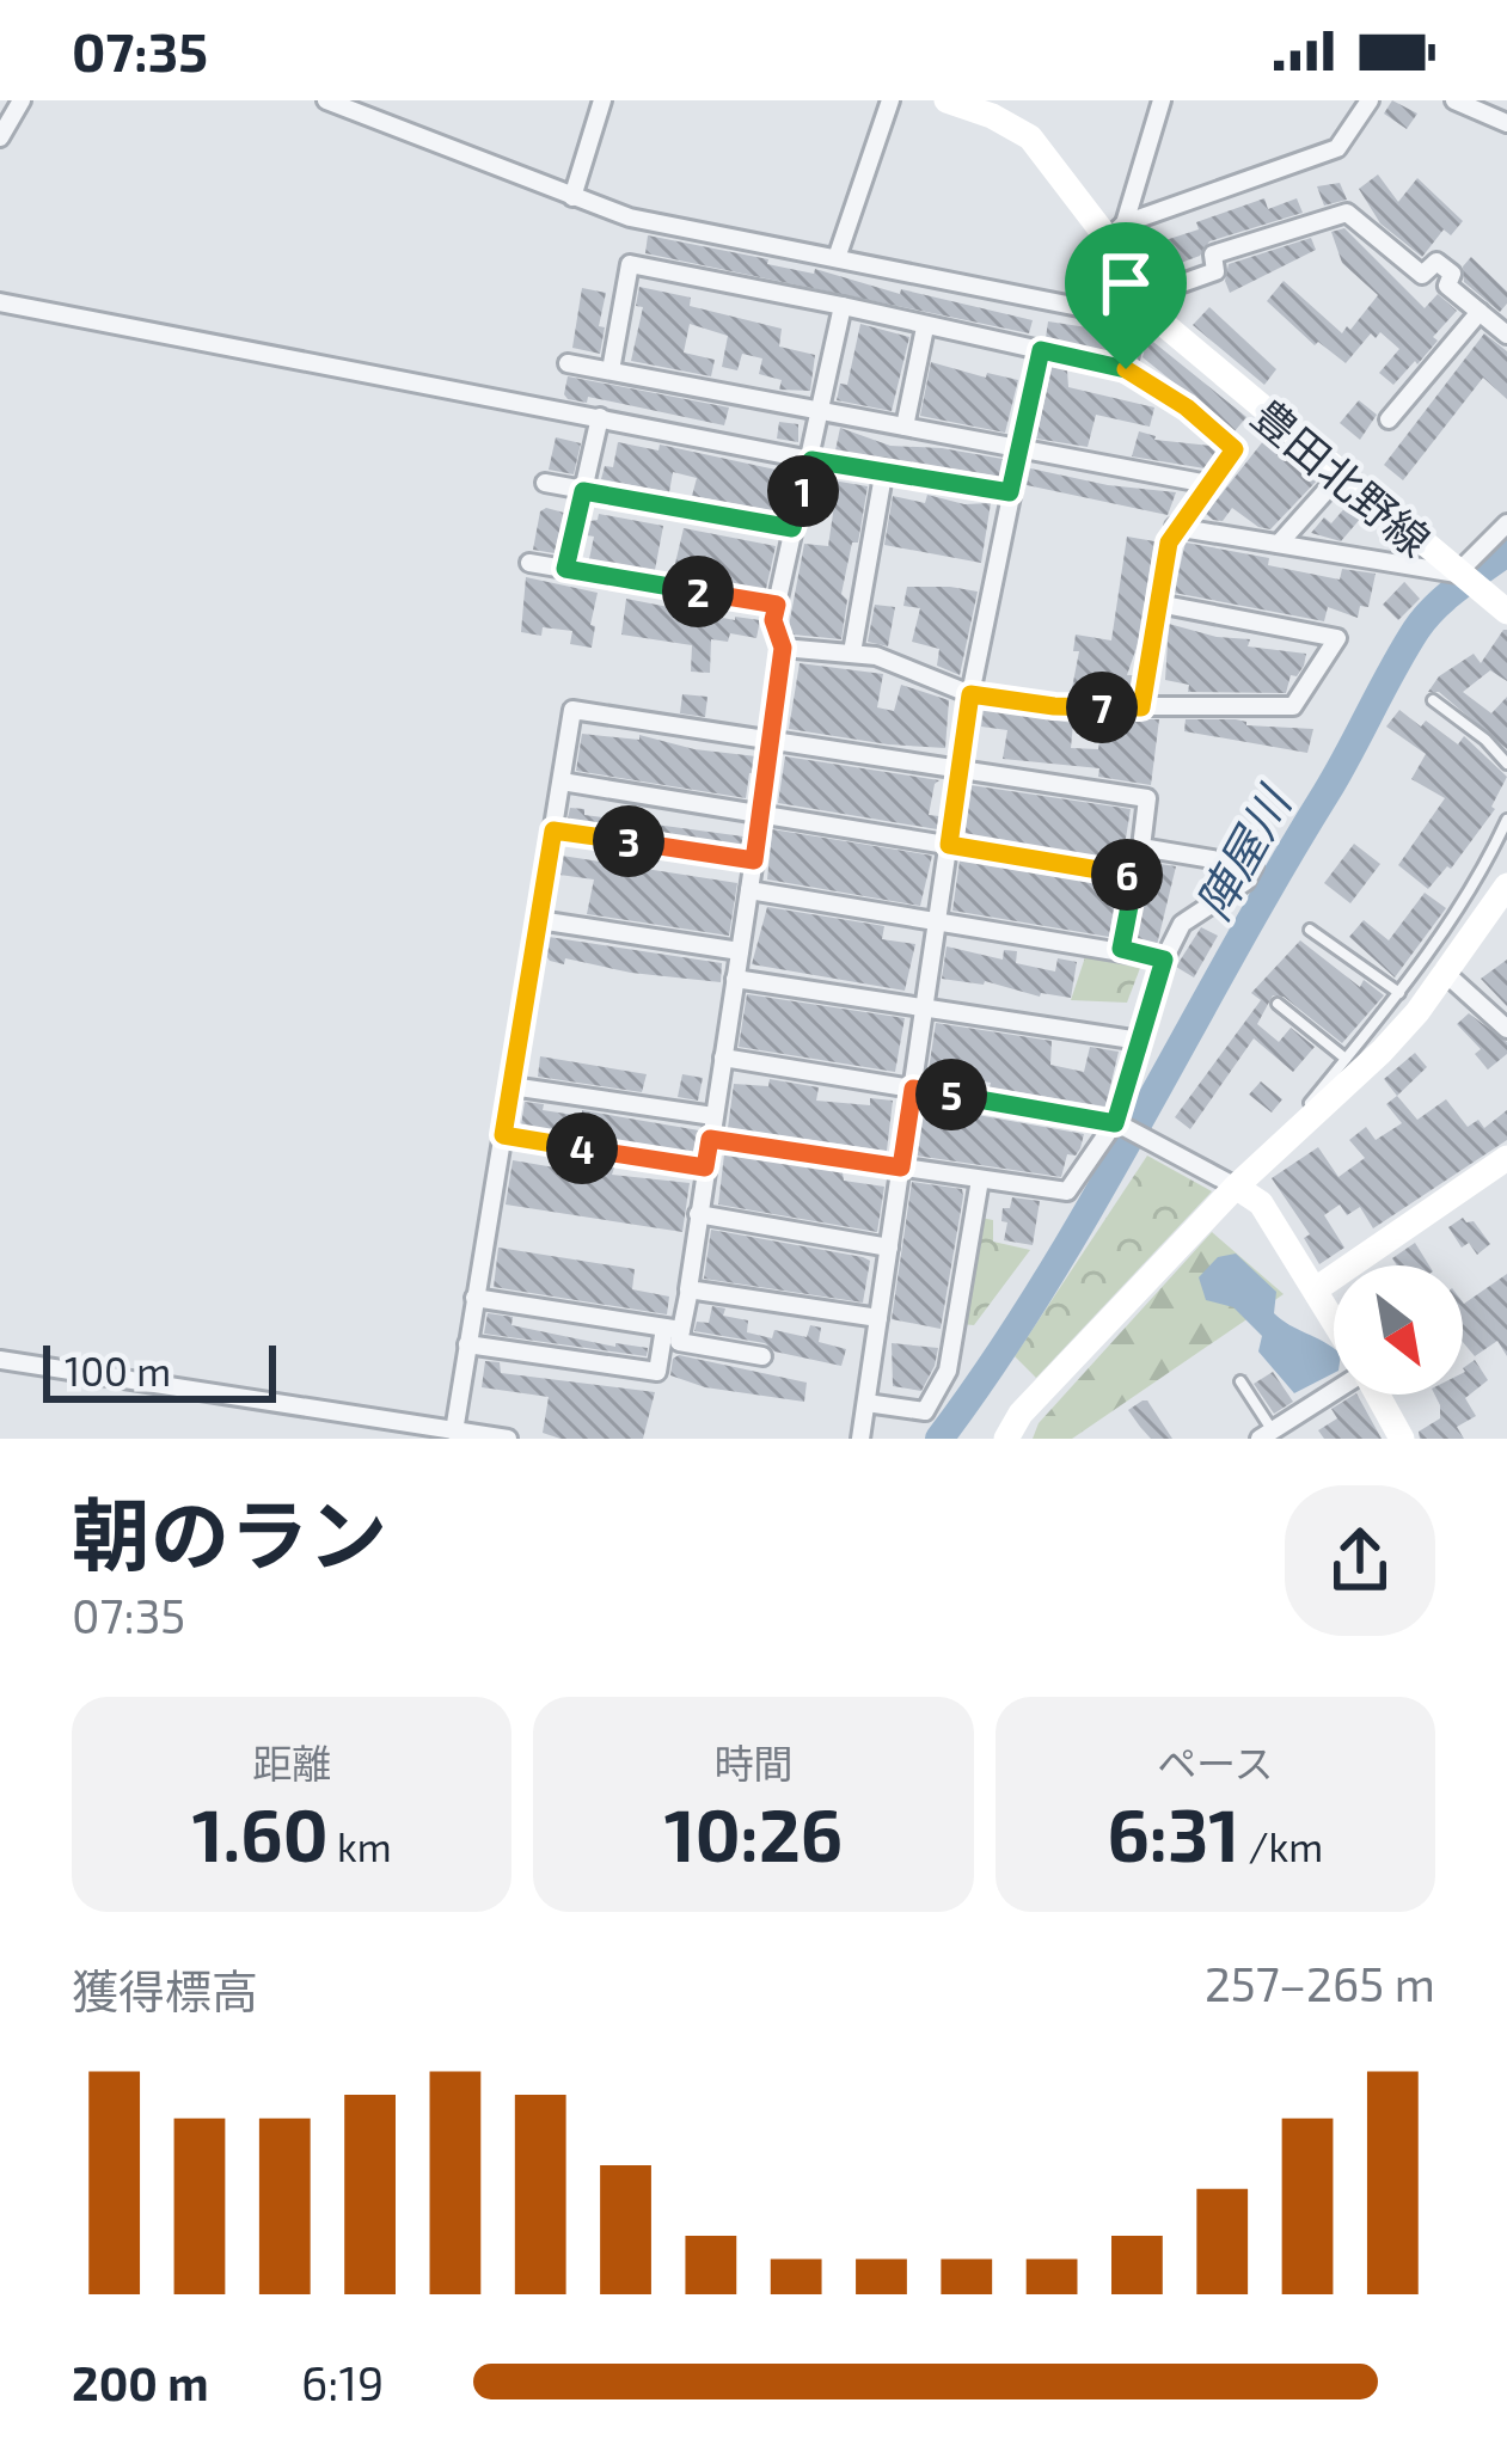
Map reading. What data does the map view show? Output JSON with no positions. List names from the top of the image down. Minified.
{"streets":{"main road":["豊田北野線"]},"water":["陣屋川"],"scale_bar":"100 m","north":"bottom right","page":{"status":"07:35","pins":["1","2","7","3","6","5","4"],"scale":"100 m","heading":["朝のラン","07:35"],"stats":[["距離","1.60 km"],["時間","10:26"],["ペース","6:31 /km"]],"chart":["獲得標高","257–265 m"],"list":[{"name":"200 m","note":"6:19"}]}}
